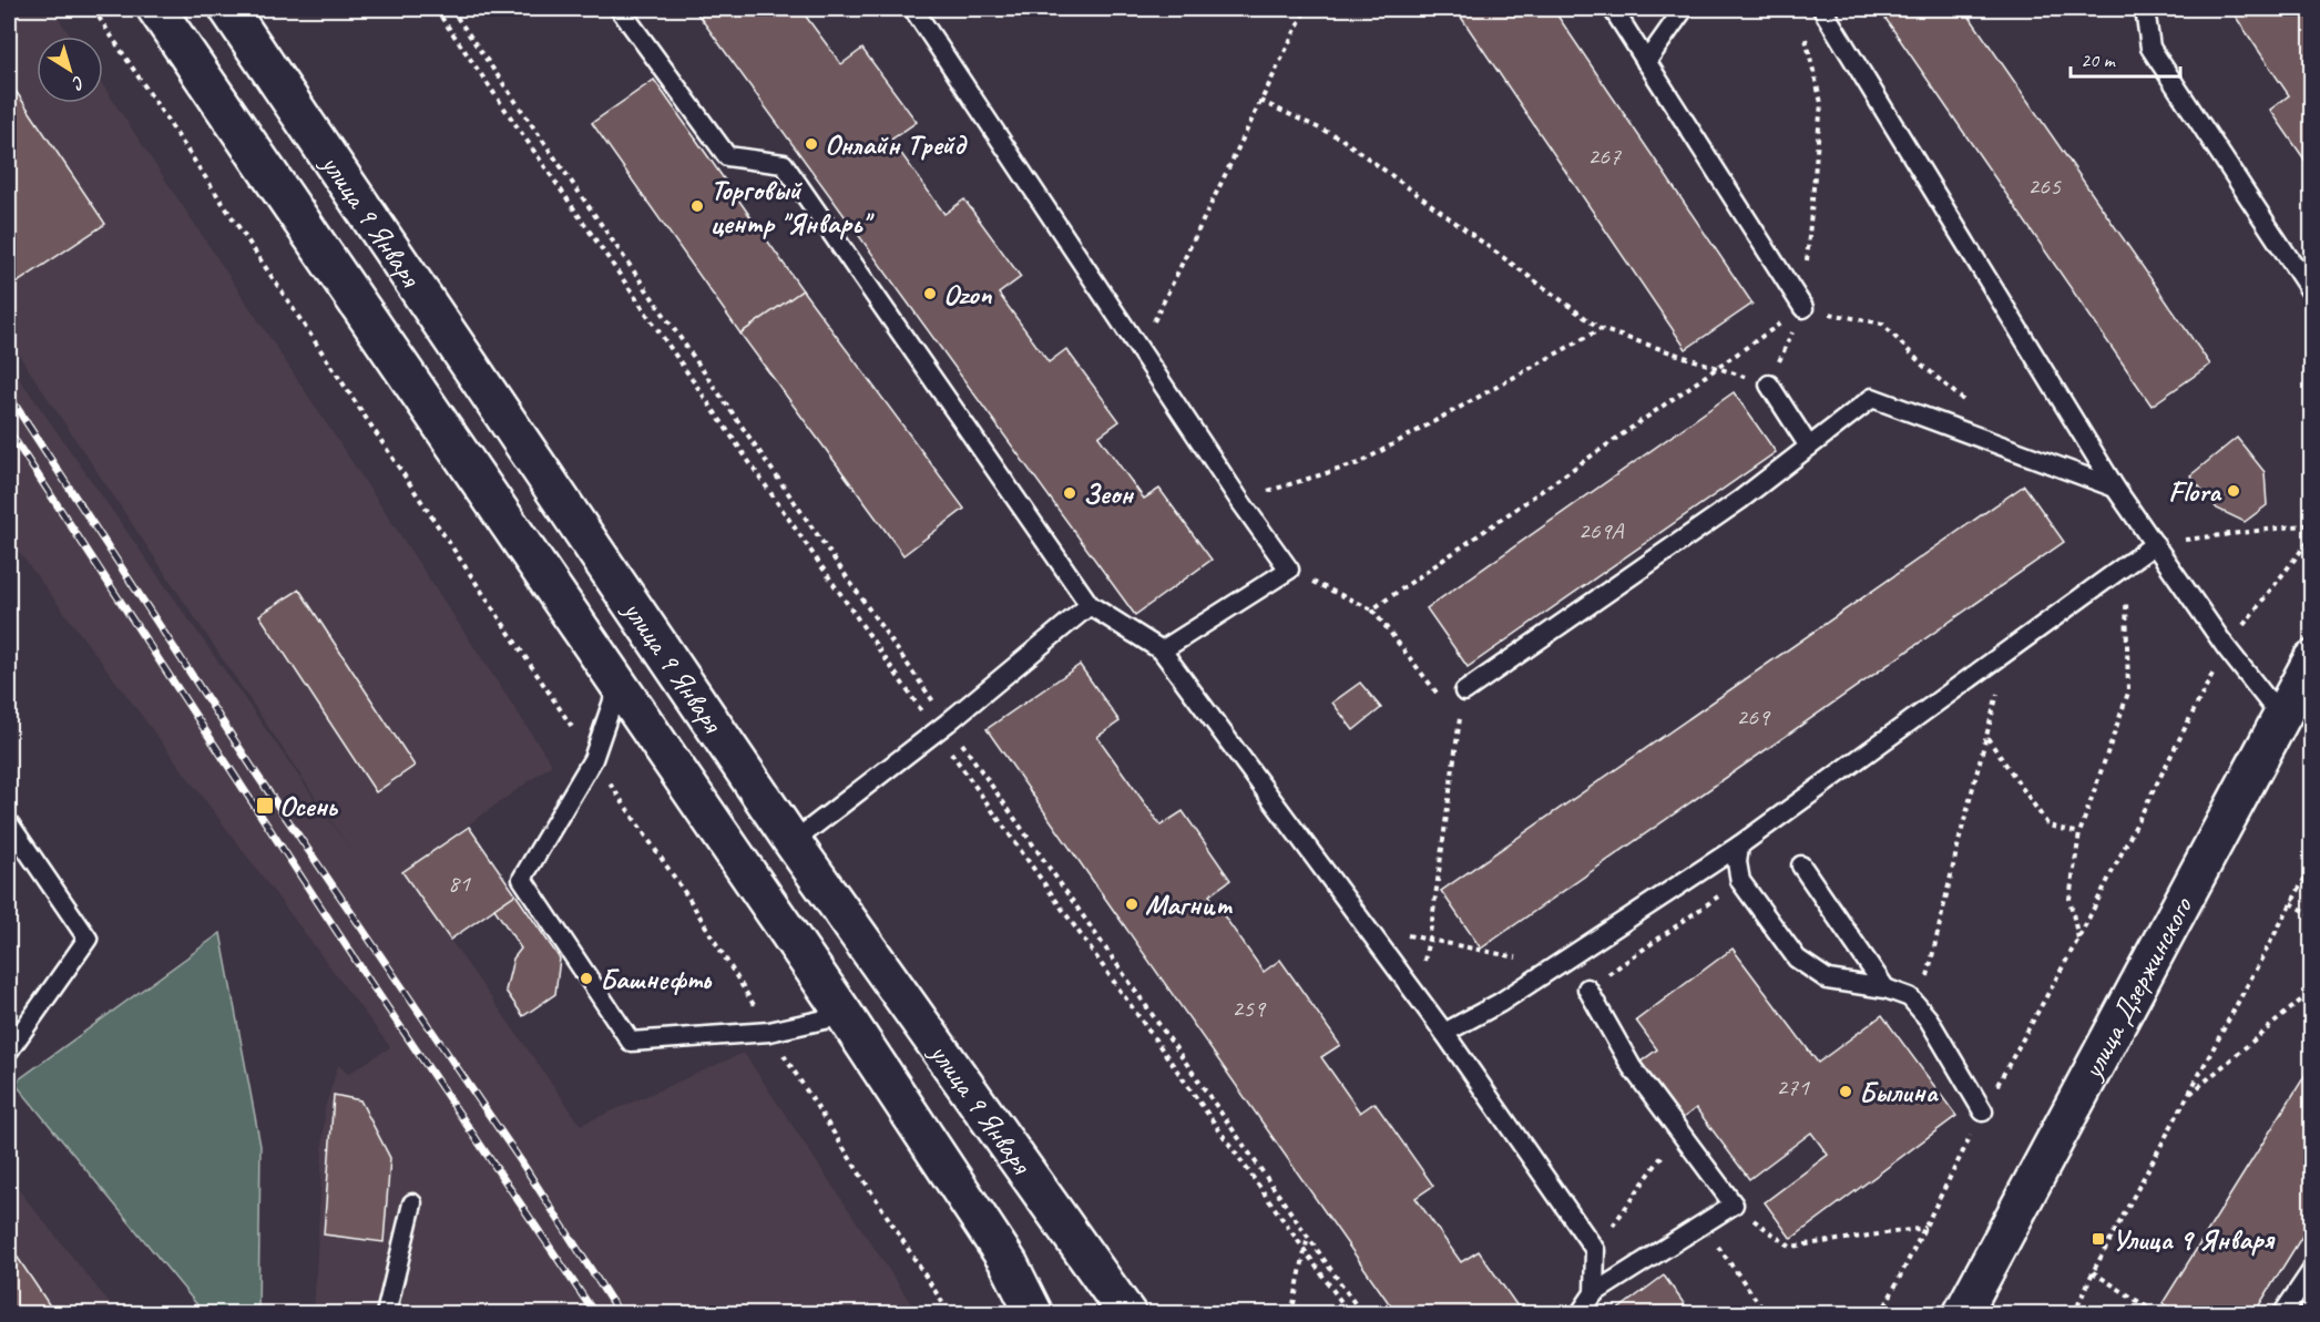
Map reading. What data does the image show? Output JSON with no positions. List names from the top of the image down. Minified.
{"streets":{"main road":["улица 9 Января","улица Дзержинского"]},"places":{"other":["Онлайн Трейд","Торговый центр \"Январь\"","Ozon","Flora","Зеон","Магнит","Башнефть","Былина"],"transit":["Осень","Улица 9 Января"]},"house_numbers":["267","265","269А","269","81","259","271"],"scale_bar":"20 m","north":"bottom right"}
